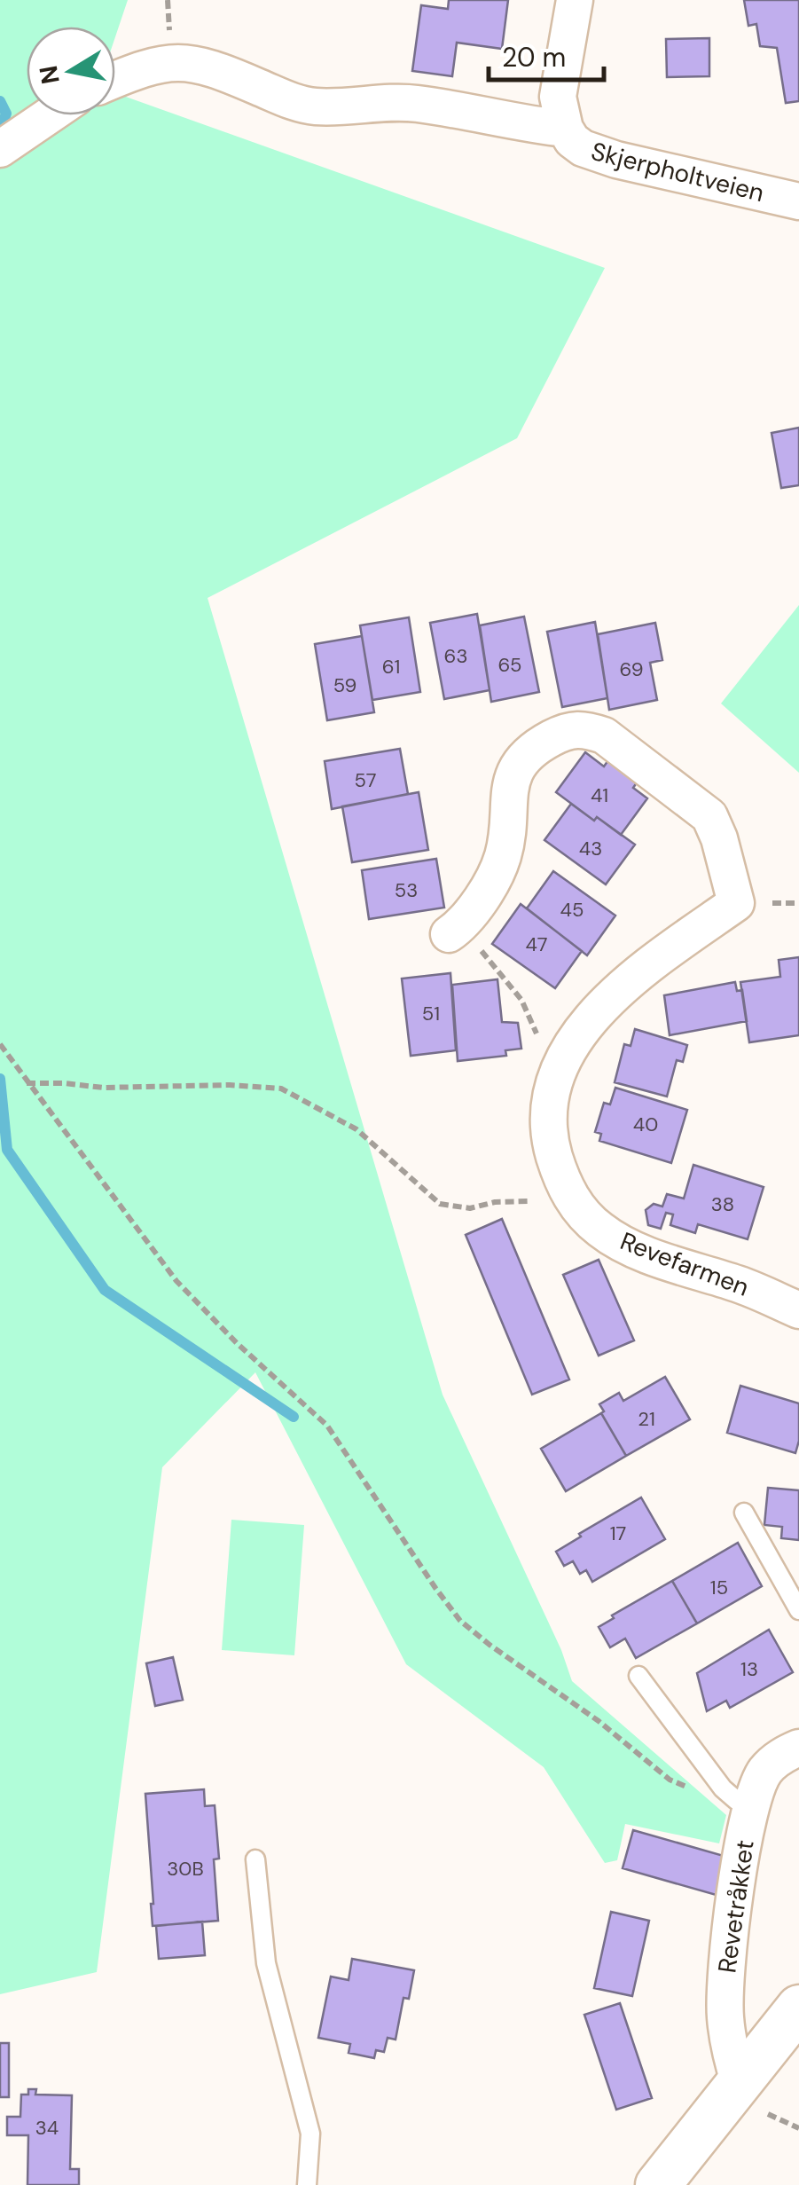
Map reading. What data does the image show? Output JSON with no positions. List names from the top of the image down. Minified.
{"streets":{"street":["Skjerpholtveien","Revefarmen","Revetråkket"]},"house_numbers":["63","65","61","69","59","57","41","43","53","45","47","51","40","38","21","17","15","13","30B","34"],"scale_bar":"20 m","north":"left"}
